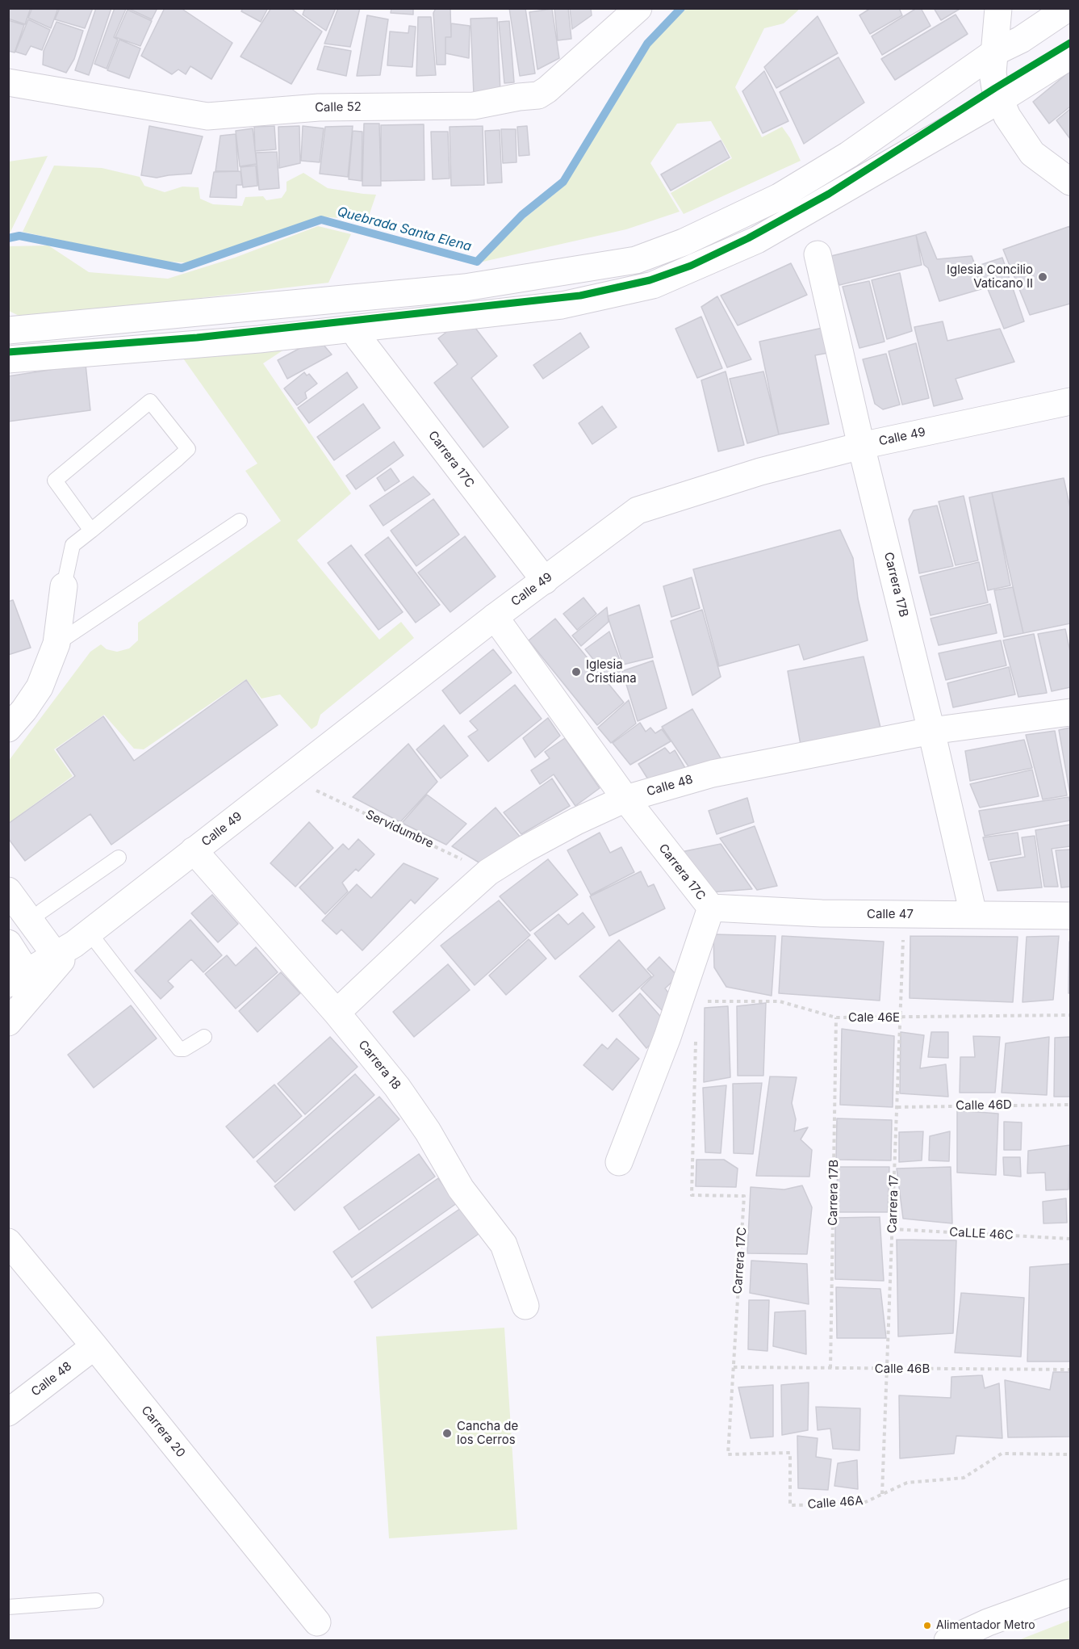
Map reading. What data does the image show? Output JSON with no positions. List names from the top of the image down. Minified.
{"streets":{"street":["Calle 52","Calle 49","Carrera 17C","Carrera 17B","Calle 48","Calle 47","Carrera 18","Carrera 20"],"path":["Servidumbre","Cale 46E","Calle 46D","Carrera 17","CaLLE 46C","Calle 46B","Calle 46A"]},"crossings":[["Calle 49","Carrera 17C"],["Calle 49","Carrera 17B"],["Calle 49","Carrera 18"],["Carrera 17C","Calle 48"],["Carrera 17C","Calle 47"],["Carrera 17C","Cale 46E"],["Carrera 17C","Calle 46B"],["Carrera 17C","Calle 46A"],["Carrera 17B","Calle 48"],["Carrera 17B","Calle 47"],["Carrera 17B","Cale 46E"],["Carrera 17B","Calle 46B"],["Calle 48","Servidumbre"],["Calle 48","Carrera 18"],["Calle 48","Carrera 20"],["Calle 47","Carrera 17"],["Cale 46E","Carrera 17"],["Calle 46D","Carrera 17"],["Carrera 17","CaLLE 46C"],["Carrera 17","Calle 46B"],["Carrera 17","Calle 46A"]],"water":["Quebrada Santa Elena"],"places":["Iglesia Concilio Vaticano II","Iglesia Cristiana","Cancha de los Cerros","Alimentador Metro"]}
